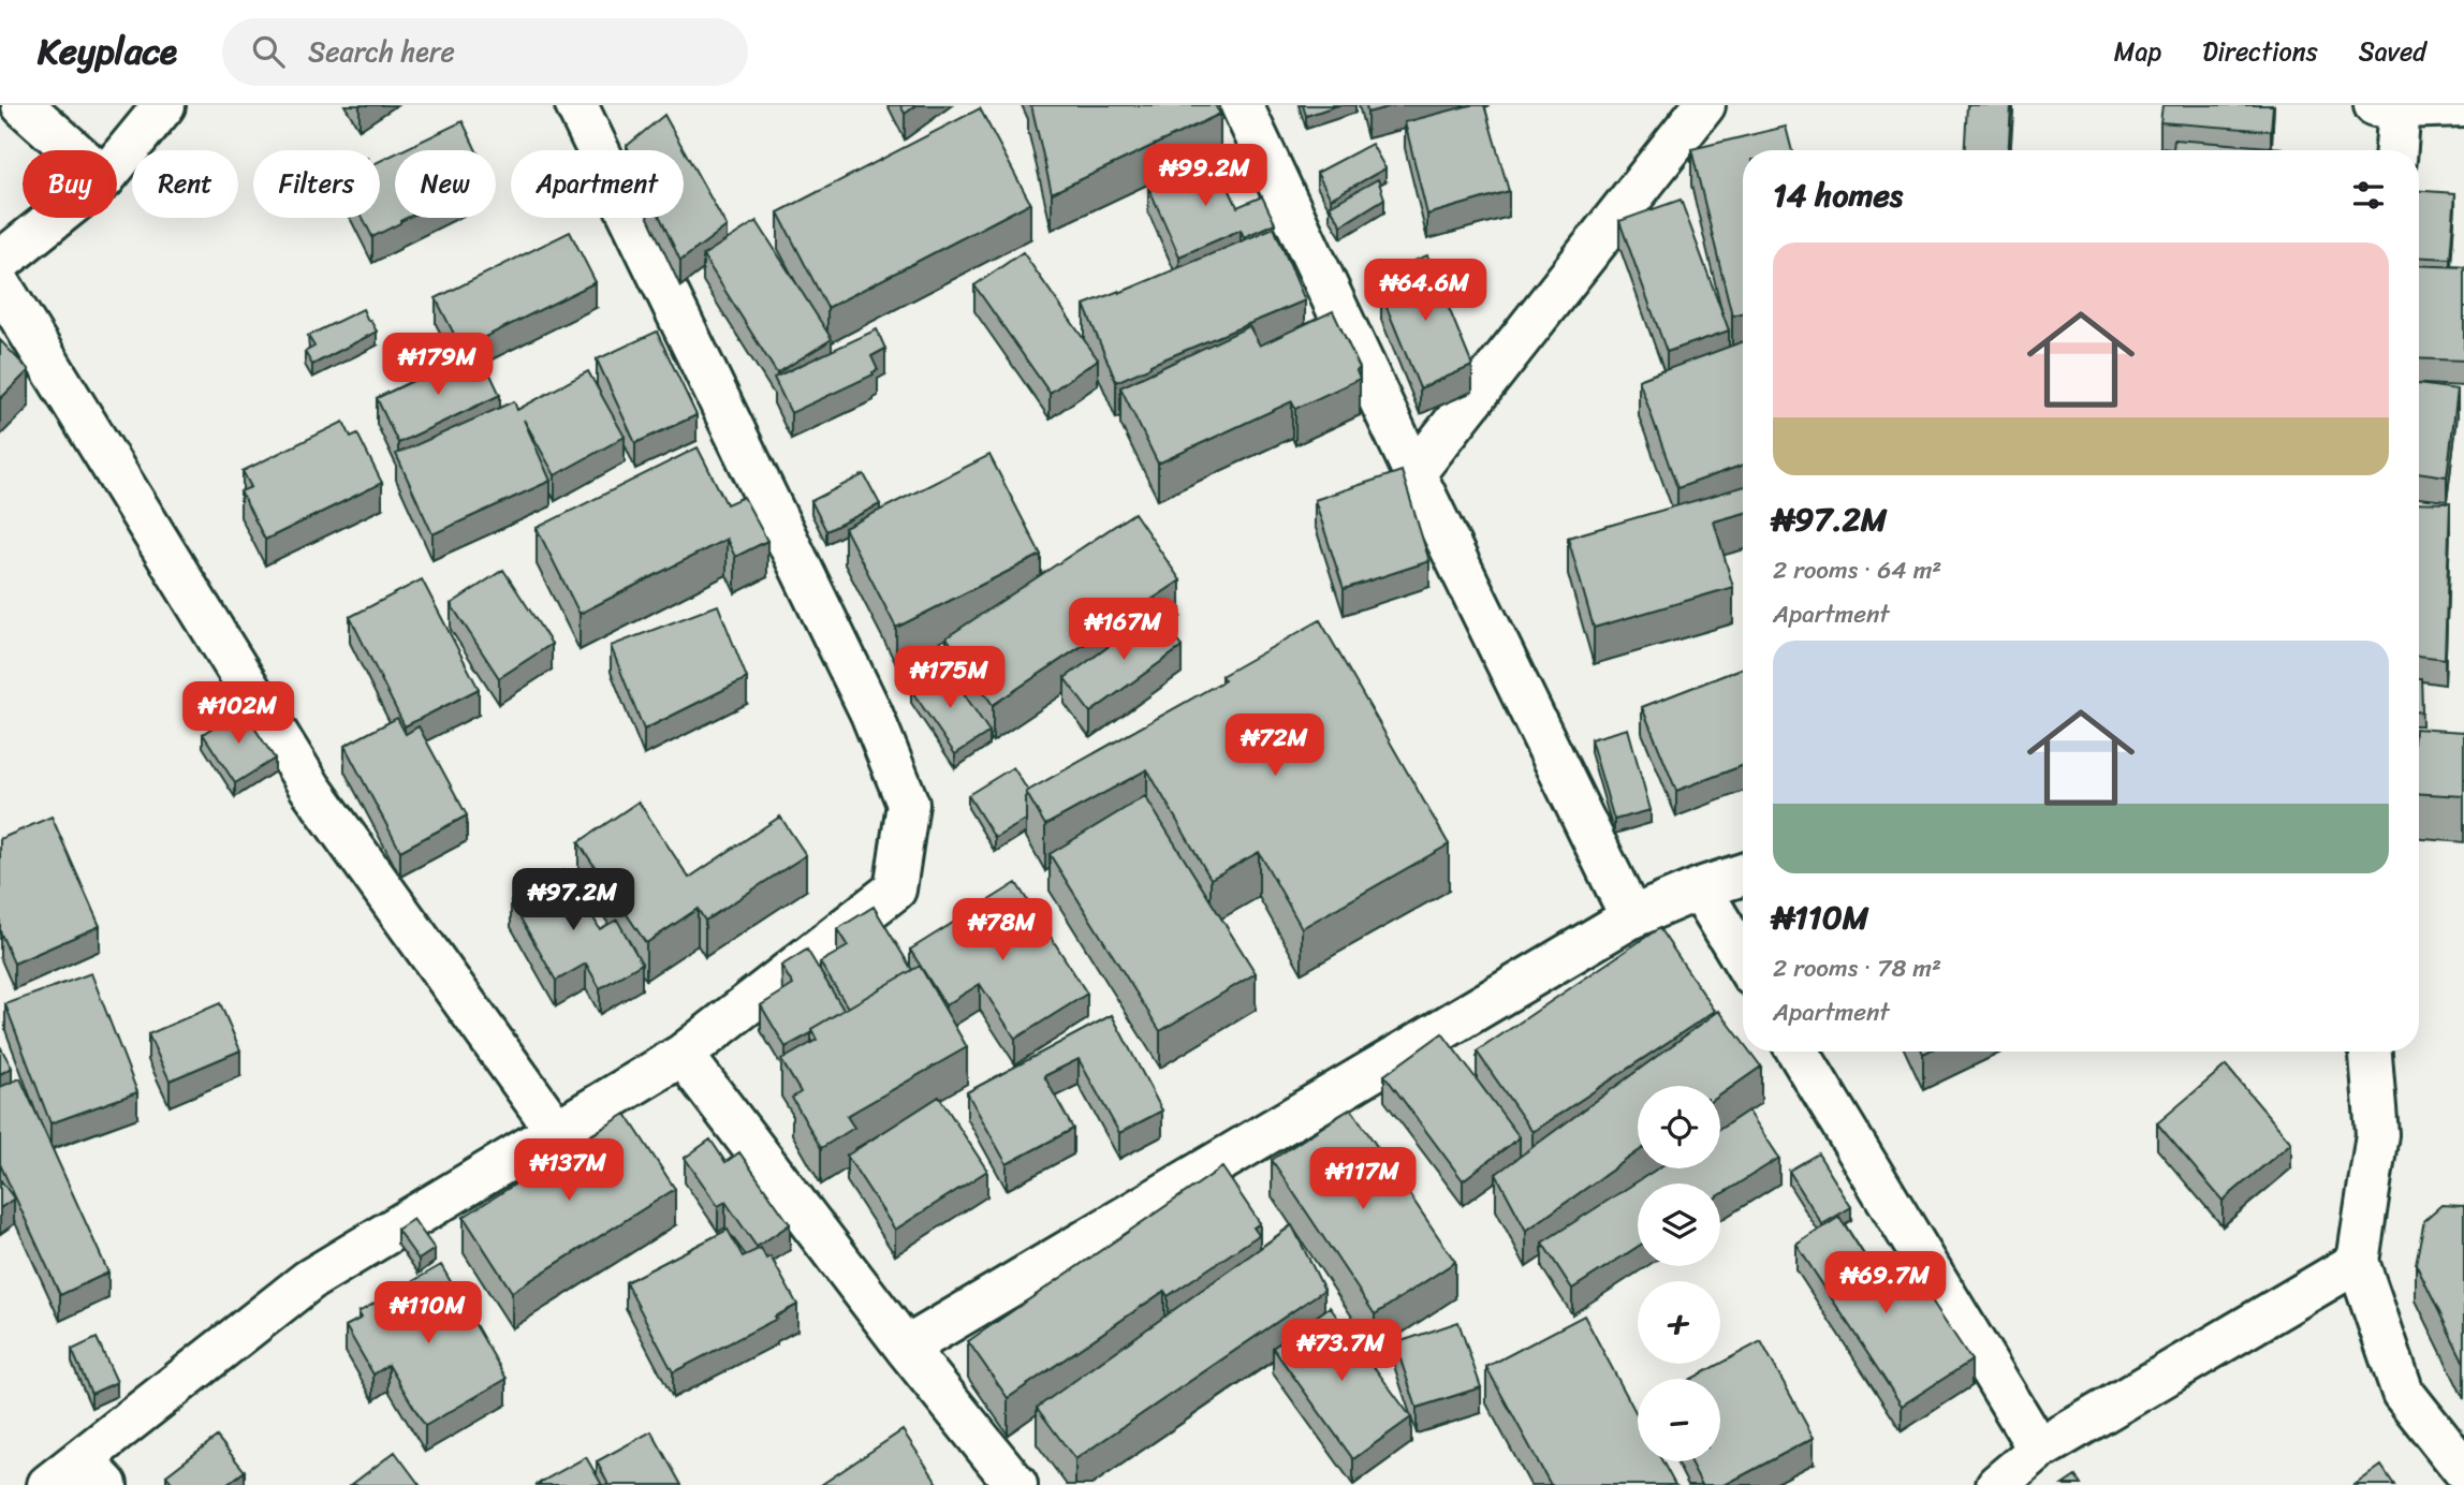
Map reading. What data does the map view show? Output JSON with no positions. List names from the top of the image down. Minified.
{"page":{"header":"Keyplace","search":"Search here","nav":["Map","Directions","Saved"],"price":["₦99.2M","₦64.6M","₦179M","₦167M","₦175M","₦102M","₦72M","₦97.2M","₦78M","₦137M","₦117M","₦69.7M","₦110M","₦73.7M"],"chip":["Buy","Rent","Filters","New","Apartment"],"heading":"14 homes","list":[{"name":"₦97.2M","note":"2 rooms · 64 m² · Apartment"},{"name":"₦110M","note":"2 rooms · 78 m² · Apartment"}],"map_buttons":["+","−"]}}
